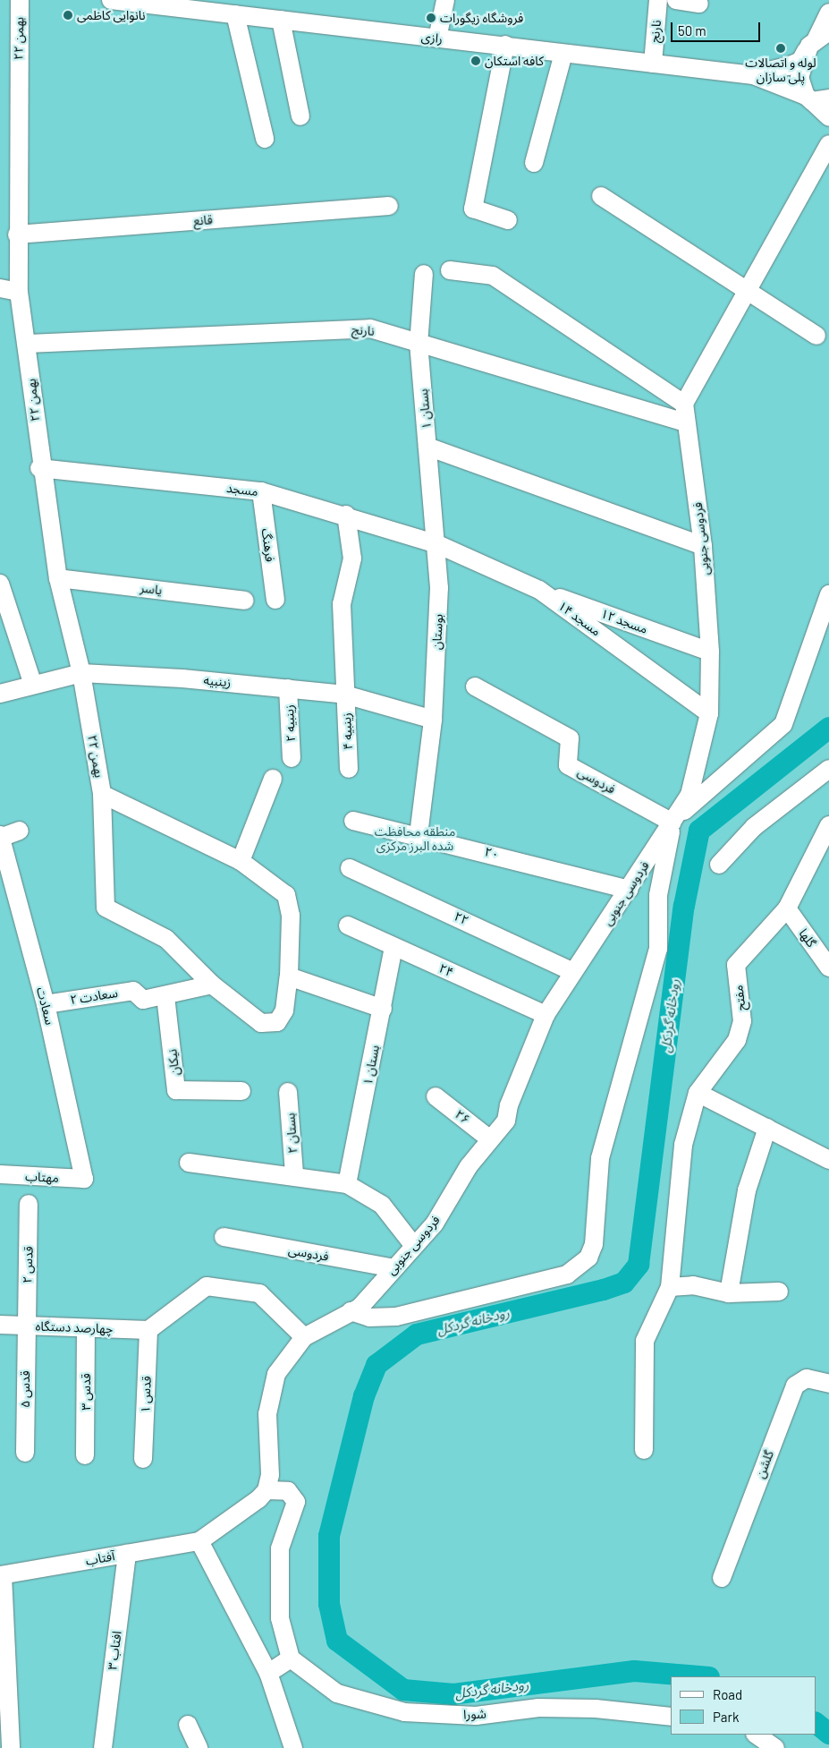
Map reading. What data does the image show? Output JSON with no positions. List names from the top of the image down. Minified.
{"streets":{"street":["نارنج","رازی","۲۲ بهمن","قانع","بستان ۱","مسجد","فردوسی جنوبی","فرهنگ","یاسر","مسجد ۱۴","مسجد ۱۲","بوستان","زینبیه","زینبیه ۲","زینبیه ۴","فردوسی","۲۰","۲۲","گلها","۲۴","سعادت ۲","مفتح","سعادت","نیکان","۲۶","بستان ۲","مهتاب","قدس ۲","چهارصد دستگاه","قدس ۵","قدس ۳","قدس ۱","گلشن","آفتاب","افتاب ۳","شورا"]},"crossings":[["نارنج","رازی"],["نارنج","۲۲ بهمن"],["نارنج","بستان ۱"],["نارنج","فردوسی جنوبی"],["۲۲ بهمن","قانع"],["۲۲ بهمن","مسجد"],["۲۲ بهمن","یاسر"],["۲۲ بهمن","زینبیه"],["بستان ۱","مسجد"],["بستان ۱","مسجد ۱۴"],["بستان ۱","بوستان"],["بستان ۱","۲۴"],["مسجد","فرهنگ"],["مسجد","مسجد ۱۴"],["مسجد","بوستان"],["مسجد","زینبیه ۴"],["فردوسی جنوبی","مسجد ۱۴"],["فردوسی جنوبی","مسجد ۱۲"],["فردوسی جنوبی","فردوسی"],["فردوسی جنوبی","۲۰"],["فردوسی جنوبی","۲۲"],["فردوسی جنوبی","۲۴"],["فردوسی جنوبی","۲۶"],["مسجد ۱۴","مسجد ۱۲"],["مسجد ۱۴","بوستان"],["بوستان","زینبیه"],["بوستان","۲۰"],["زینبیه","زینبیه ۲"],["زینبیه","زینبیه ۴"],["گلها","مفتح"],["سعادت ۲","سعادت"],["سعادت ۲","نیکان"],["سعادت","مهتاب"],["قدس ۲","چهارصد دستگاه"],["قدس ۲","قدس ۵"],["چهارصد دستگاه","قدس ۵"],["چهارصد دستگاه","قدس ۳"],["چهارصد دستگاه","قدس ۱"],["آفتاب","افتاب ۳"]],"water":["رودخانه گردکل"],"parks":["منطقه محافظت شده البرز مرکزی"],"places":["نانوایی کاظمی","فروشگاه زیگورات","لوله و اتصالات پلی سازان","کافه استکان"],"legend":["Road","Park"],"scale_bar":"50 m"}
